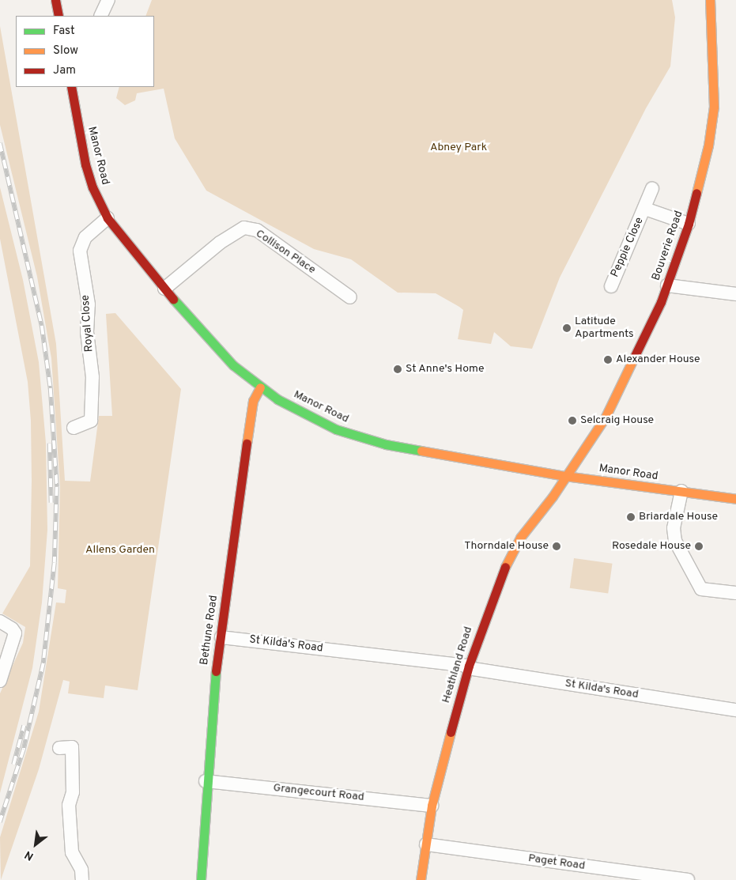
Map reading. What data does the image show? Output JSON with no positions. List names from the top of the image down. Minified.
{"streets":{"street":["Manor Road","Bouverie Road","Peppie Close","Collison Place","Royal Close","Bethune Road","St Kilda's Road","Heathland Road","Grangecourt Road","Paget Road"]},"crossings":[["Manor Road","Bouverie Road"],["Manor Road","Collison Place"],["Manor Road","Royal Close"],["Manor Road","Bethune Road"],["Manor Road","Heathland Road"],["Bouverie Road","Peppie Close"],["Bouverie Road","Heathland Road"],["Bethune Road","St Kilda's Road"],["Bethune Road","Grangecourt Road"],["St Kilda's Road","Heathland Road"],["Heathland Road","Grangecourt Road"],["Heathland Road","Paget Road"]],"parks":["Abney Park","Allens Garden"],"places":["Latitude Apartments","Alexander House","St Anne's Home","Selcraig House","Briardale House","Thorndale House","Rosedale House"],"legend":["Fast","Slow","Jam"],"north":"bottom left"}
